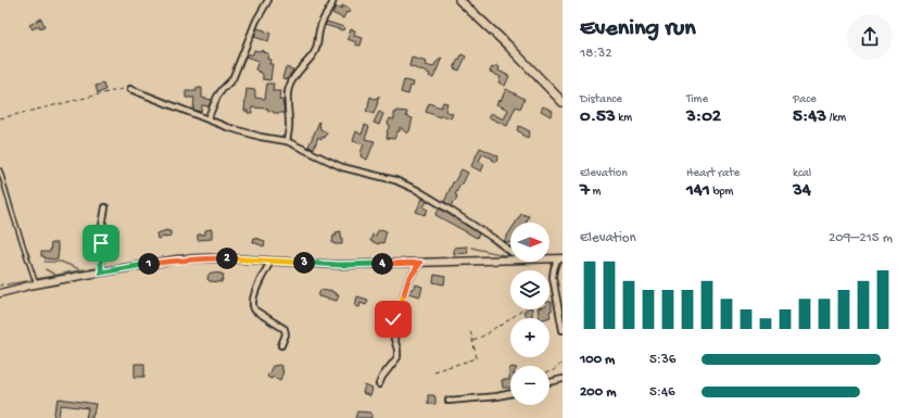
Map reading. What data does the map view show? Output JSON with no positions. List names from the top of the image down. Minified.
{"north":"right","page":{"heading":["Evening run","18:32"],"stats":[["Distance","0.53 km"],["Time","3:02"],["Pace","5:43 /km"],["Elevation","7 m"],["Heart rate","141 bpm"],["kcal","34"]],"chart":["Elevation","209–215 m"],"map_buttons":["+","−"],"pins":["2","3","1","4"],"list":[{"name":"100 m","note":"5:36"},{"name":"200 m","note":"5:46"}]}}
